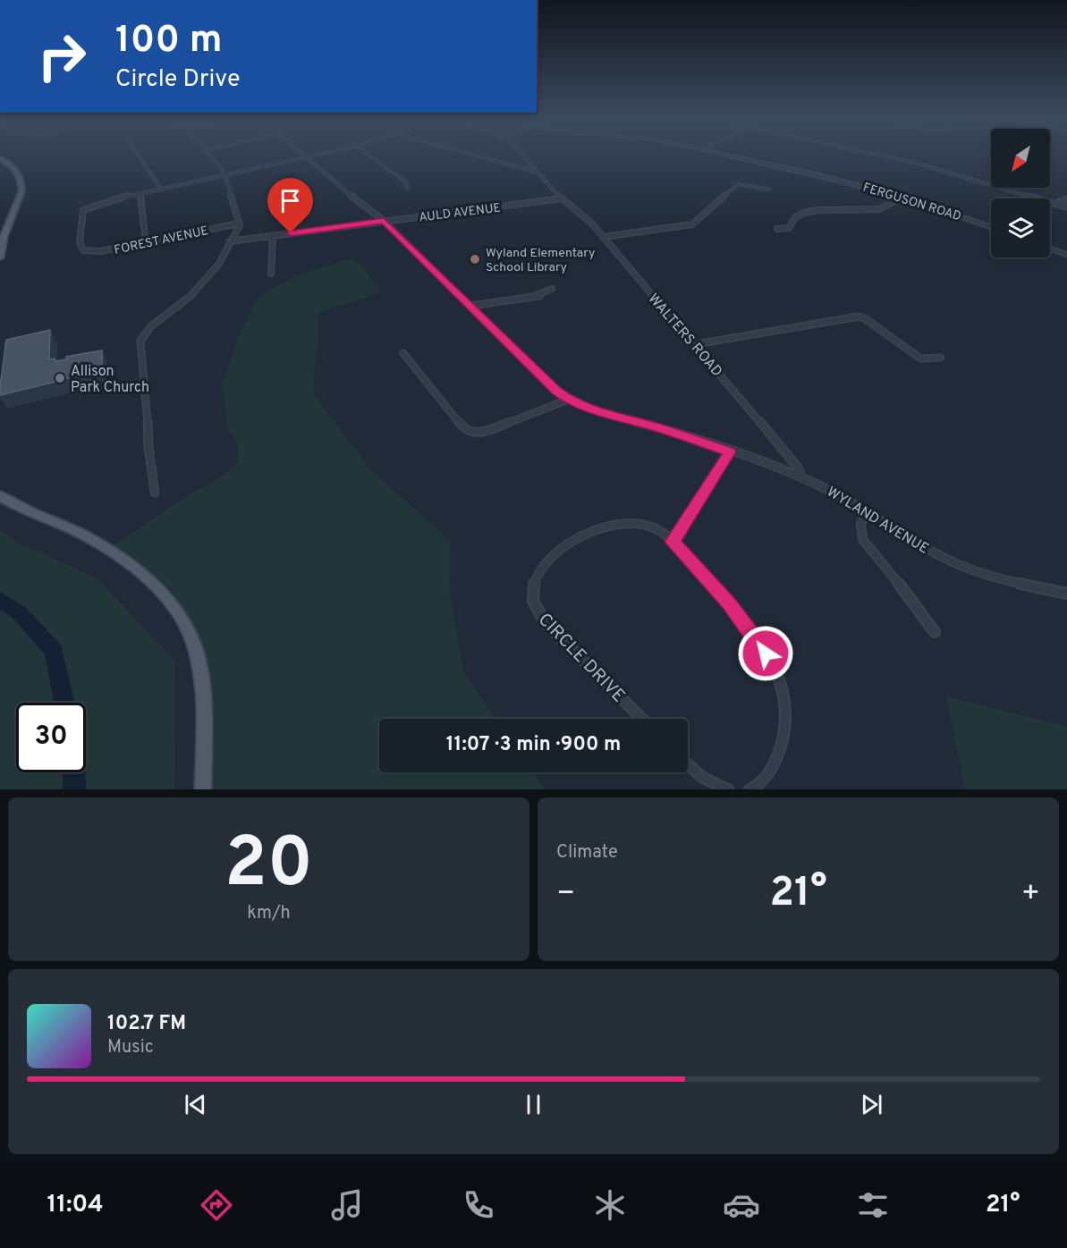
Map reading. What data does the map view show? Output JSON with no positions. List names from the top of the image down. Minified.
{"streets":{"street":["FERGUSON ROAD","AULD AVENUE","FOREST AVENUE","WALTERS ROAD","WYLAND AVENUE","CIRCLE DRIVE"]},"crossings":[["AULD AVENUE","WALTERS ROAD"],["AULD AVENUE","WYLAND AVENUE"],["WALTERS ROAD","WYLAND AVENUE"]],"places":["Wyland Elementary School Library","Allison Park Church"],"north":"bottom left","page":{"turn":["100 m","Circle Drive"],"limit":"30","trip":"11:07 · 3 min · 900 m","tile":[["20","km/h"],"Climate"],"heat":["−","21°","+"],"song":["102.7 FM","Music"],"tabs":["11:04","21°"]}}
